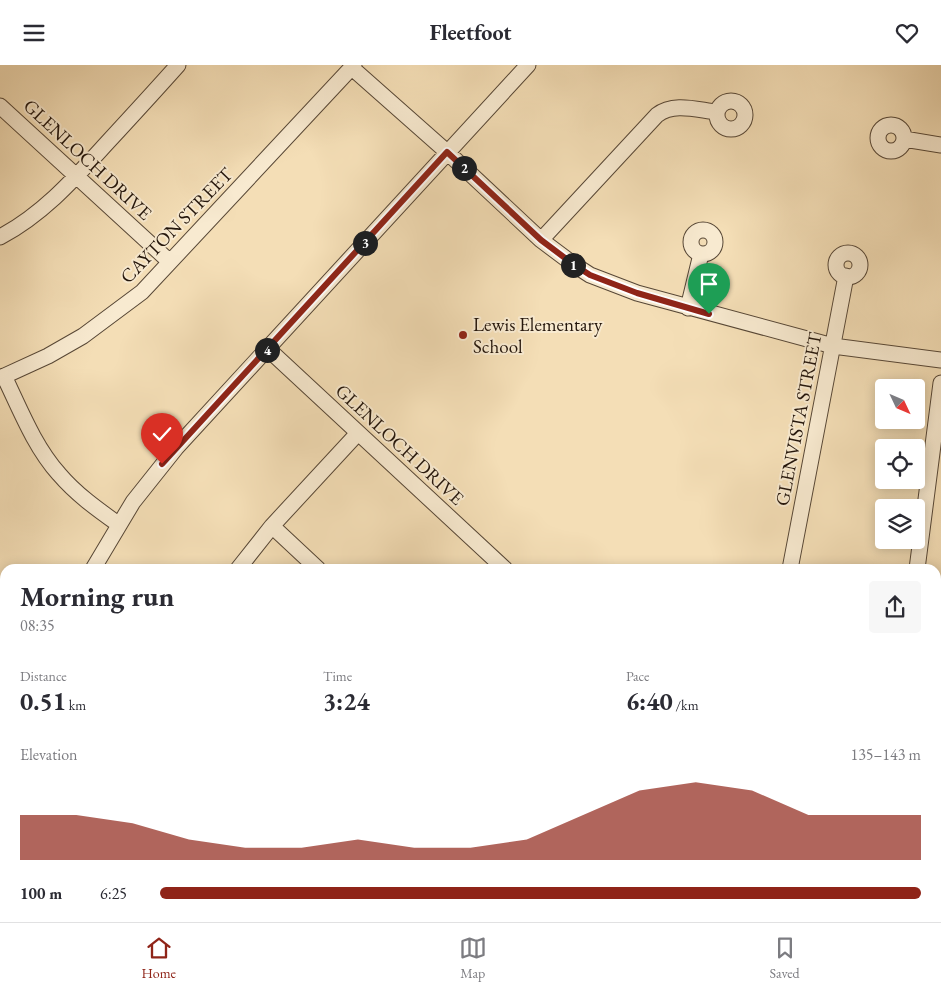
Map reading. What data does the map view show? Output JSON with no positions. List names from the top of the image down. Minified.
{"streets":{"street":["GLENLOCH DRIVE","CAYTON STREET","GLENVISTA STREET"]},"crossings":[["GLENLOCH DRIVE","CAYTON STREET"]],"places":["Lewis Elementary School"],"north":"bottom right","page":{"header":"Fleetfoot","pins":["2","3","1","4"],"heading":["Morning run","08:35"],"stats":[["Distance","0.51 km"],["Time","3:24"],["Pace","6:40 /km"]],"chart":["Elevation","135–143 m"],"list":[{"name":"100 m","note":"6:25"}],"tabs":["Home","Map","Saved"]}}
